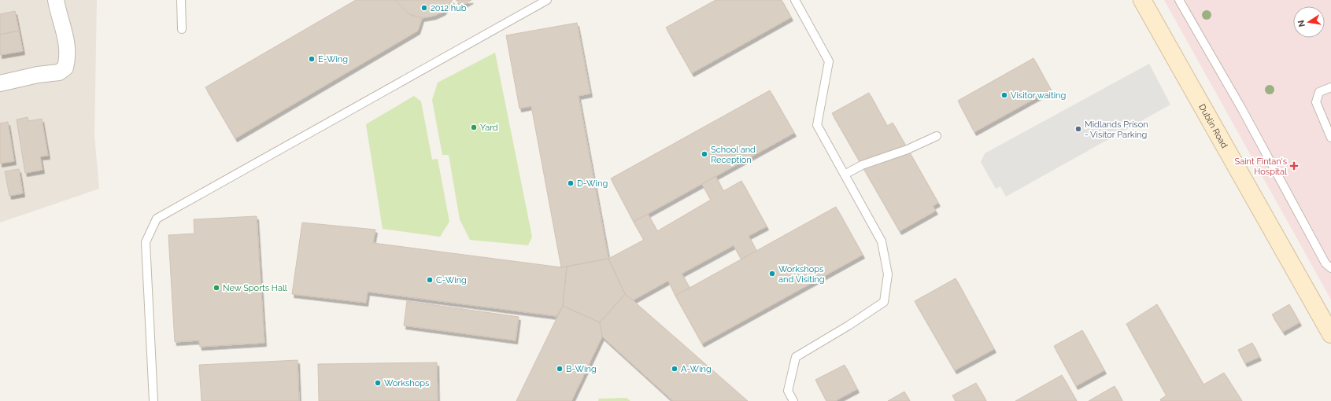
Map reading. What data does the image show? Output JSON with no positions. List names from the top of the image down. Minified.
{"streets":{"main road":["Dublin Road"]},"places":{"other":["2012 hub","E-Wing","Visitor waiting","Yard","Midlands Prison - Visitor Parking","School and Reception","D-Wing","Workshops and Visiting","C-Wing","New Sports Hall","B-Wing","A-Wing","Workshops"],"health":["Saint Fintan's Hospital"]},"north":"left"}
